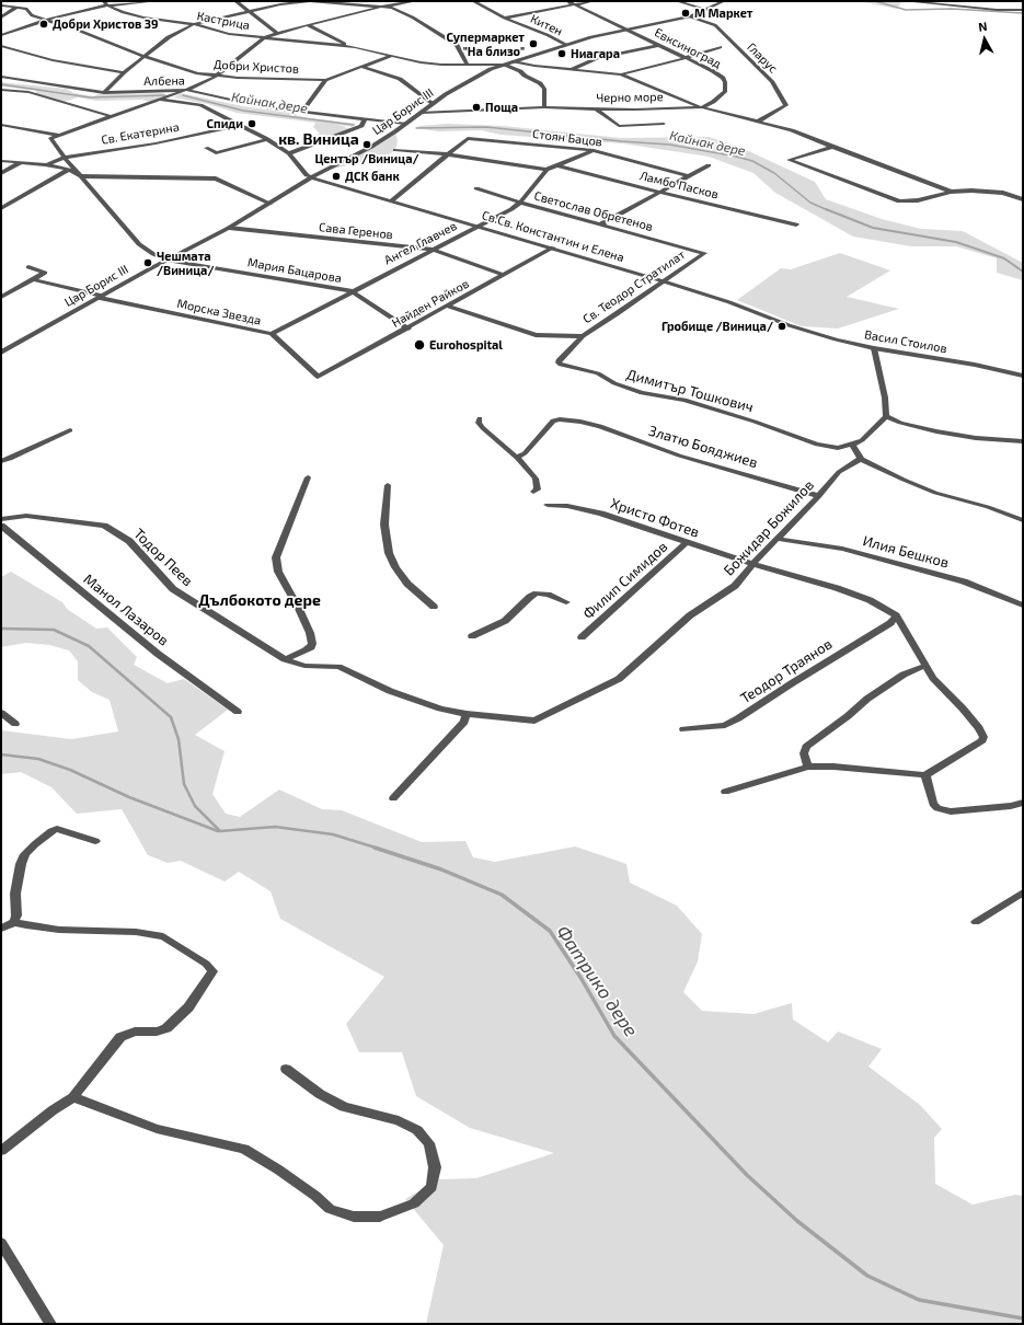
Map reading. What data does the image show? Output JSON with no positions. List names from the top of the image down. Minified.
{"streets":{"street":["Кастрица","Китен","Евксиноград","Гларус","Добри Христов","Албена","Черно море","Цар Борис III","Св. Екатерина","Стоян Бацов","Ламбо Пасков","Светослав Обретенов","Сава Геренов","Св.Св. Константин и Елена","Ангел Главчев","Мария Бацарова","Св. Теодор Стратилат","Найден Райков","Морска Звезда","Васил Стоилов","Димитър Тошкович","Златю Бояджиев","Христо Фотев","Божидар Божилов","Илия Бешков","Тодор Пеев","Филип Симидов","Манол Лазаров","Теодор Траянов"]},"crossings":[["Кастрица","Цар Борис III"],["Китен","Цар Борис III"],["Евксиноград","Черно море"],["Евксиноград","Цар Борис III"],["Гларус","Черно море"],["Гларус","Цар Борис III"],["Албена","Цар Борис III"],["Черно море","Цар Борис III"],["Цар Борис III","Сава Геренов"],["Цар Борис III","Св.Св. Константин и Елена"],["Цар Борис III","Мария Бацарова"],["Цар Борис III","Морска Звезда"],["Св. Екатерина","Мария Бацарова"],["Стоян Бацов","Ангел Главчев"],["Ламбо Пасков","Ангел Главчев"],["Светослав Обретенов","Ангел Главчев"],["Светослав Обретенов","Св. Теодор Стратилат"],["Сава Геренов","Ангел Главчев"],["Сава Геренов","Найден Райков"],["Св.Св. Константин и Елена","Ангел Главчев"],["Св.Св. Константин и Елена","Св. Теодор Стратилат"],["Св.Св. Константин и Елена","Найден Райков"],["Св.Св. Константин и Елена","Васил Стоилов"],["Ангел Главчев","Мария Бацарова"],["Ангел Главчев","Морска Звезда"],["Мария Бацарова","Найден Райков"],["Св. Теодор Стратилат","Найден Райков"],["Св. Теодор Стратилат","Димитър Тошкович"],["Найден Райков","Морска Звезда"],["Златю Бояджиев","Божидар Божилов"],["Христо Фотев","Божидар Божилов"],["Христо Фотев","Филип Симидов"],["Христо Фотев","Теодор Траянов"],["Божидар Божилов","Илия Бешков"],["Божидар Божилов","Тодор Пеев"]],"districts":["кв. Виница","Дълбокото дере"],"water":["Кайнак дере","Фатрико дере"],"places":["М Маркет","Добри Христов 39","Супермаркет \"На близо\"","Ниагара","Поща","Спиди","Център /Виница/","ДСК банк","Чешмата /Виница/","Гробище /Виница/","Eurohospital"],"north":"top"}
